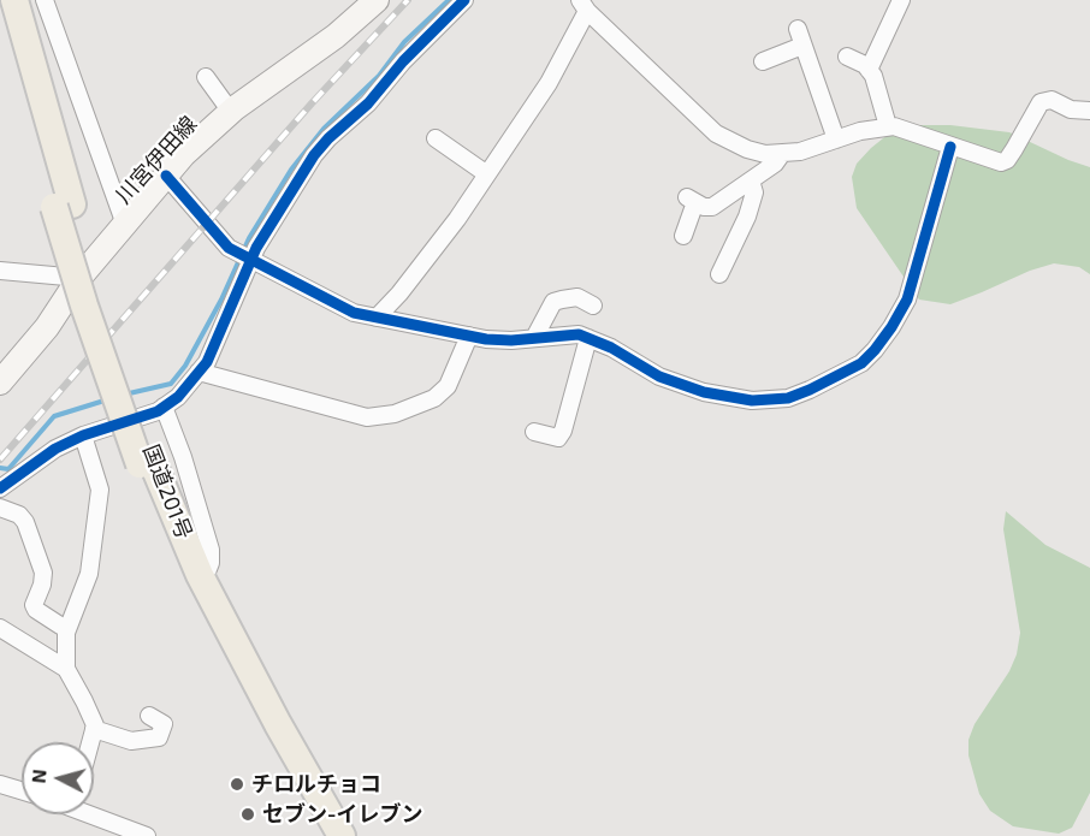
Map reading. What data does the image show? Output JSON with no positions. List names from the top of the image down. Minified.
{"streets":{"highway":["国道201号"],"main road":["川宮伊田線"]},"places":["チロルチョコ","セブン-イレブン"],"north":"left"}
